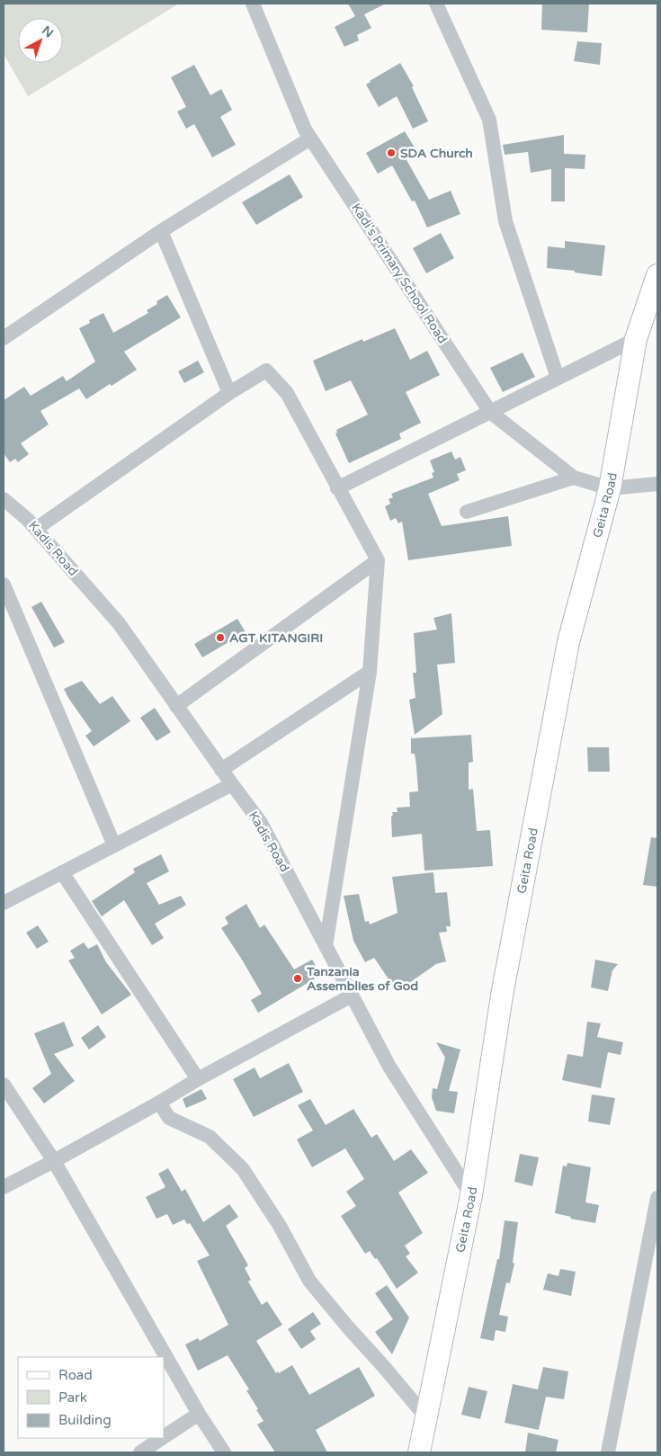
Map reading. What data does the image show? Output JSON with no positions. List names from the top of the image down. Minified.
{"streets":{"main road":["Geita Road"],"street":["Kadi's Primary School Road","Kadis Road"]},"crossings":[["Kadi's Primary School Road","Geita Road"],["Geita Road","Kadis Road"]],"places":["SDA Church","AGT KITANGIRI","Tanzania Assemblies of God"],"legend":["Road","Park","Building"],"north":"top right"}
